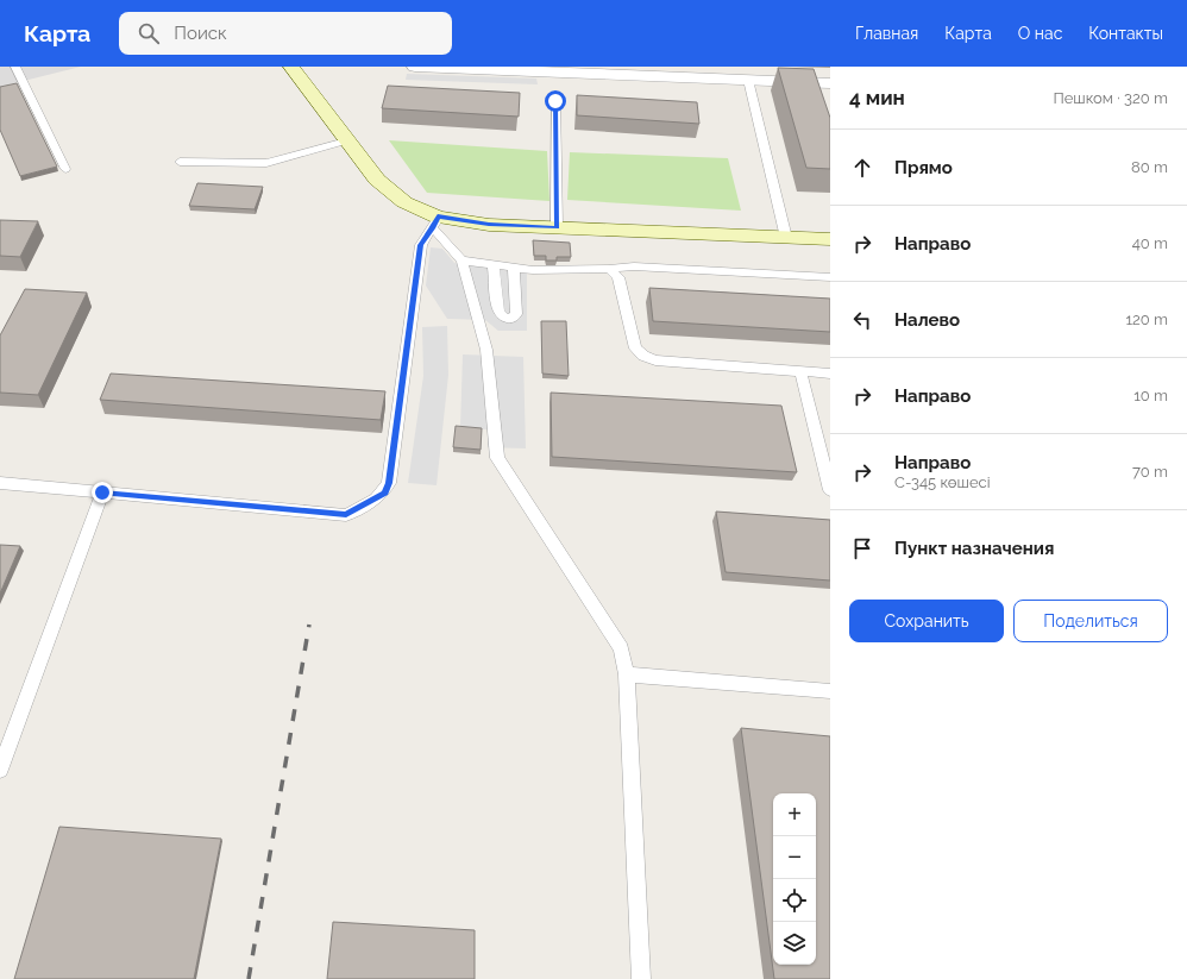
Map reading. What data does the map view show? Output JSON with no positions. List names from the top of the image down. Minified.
{"page":{"header":"Карта","search":"Поиск","nav":["Главная","Карта","О нас","Контакты"],"heading":["4 мин","Пешком · 320 m"],"list":[["Прямо","80 m"],["Направо","40 m"],["Налево","120 m"],["Направо","10 m"],["Направо","С-345 көшесі","70 m"],"Пункт назначения"],"buttons":["Сохранить","Поделиться"],"map_buttons":["+","−"]}}
